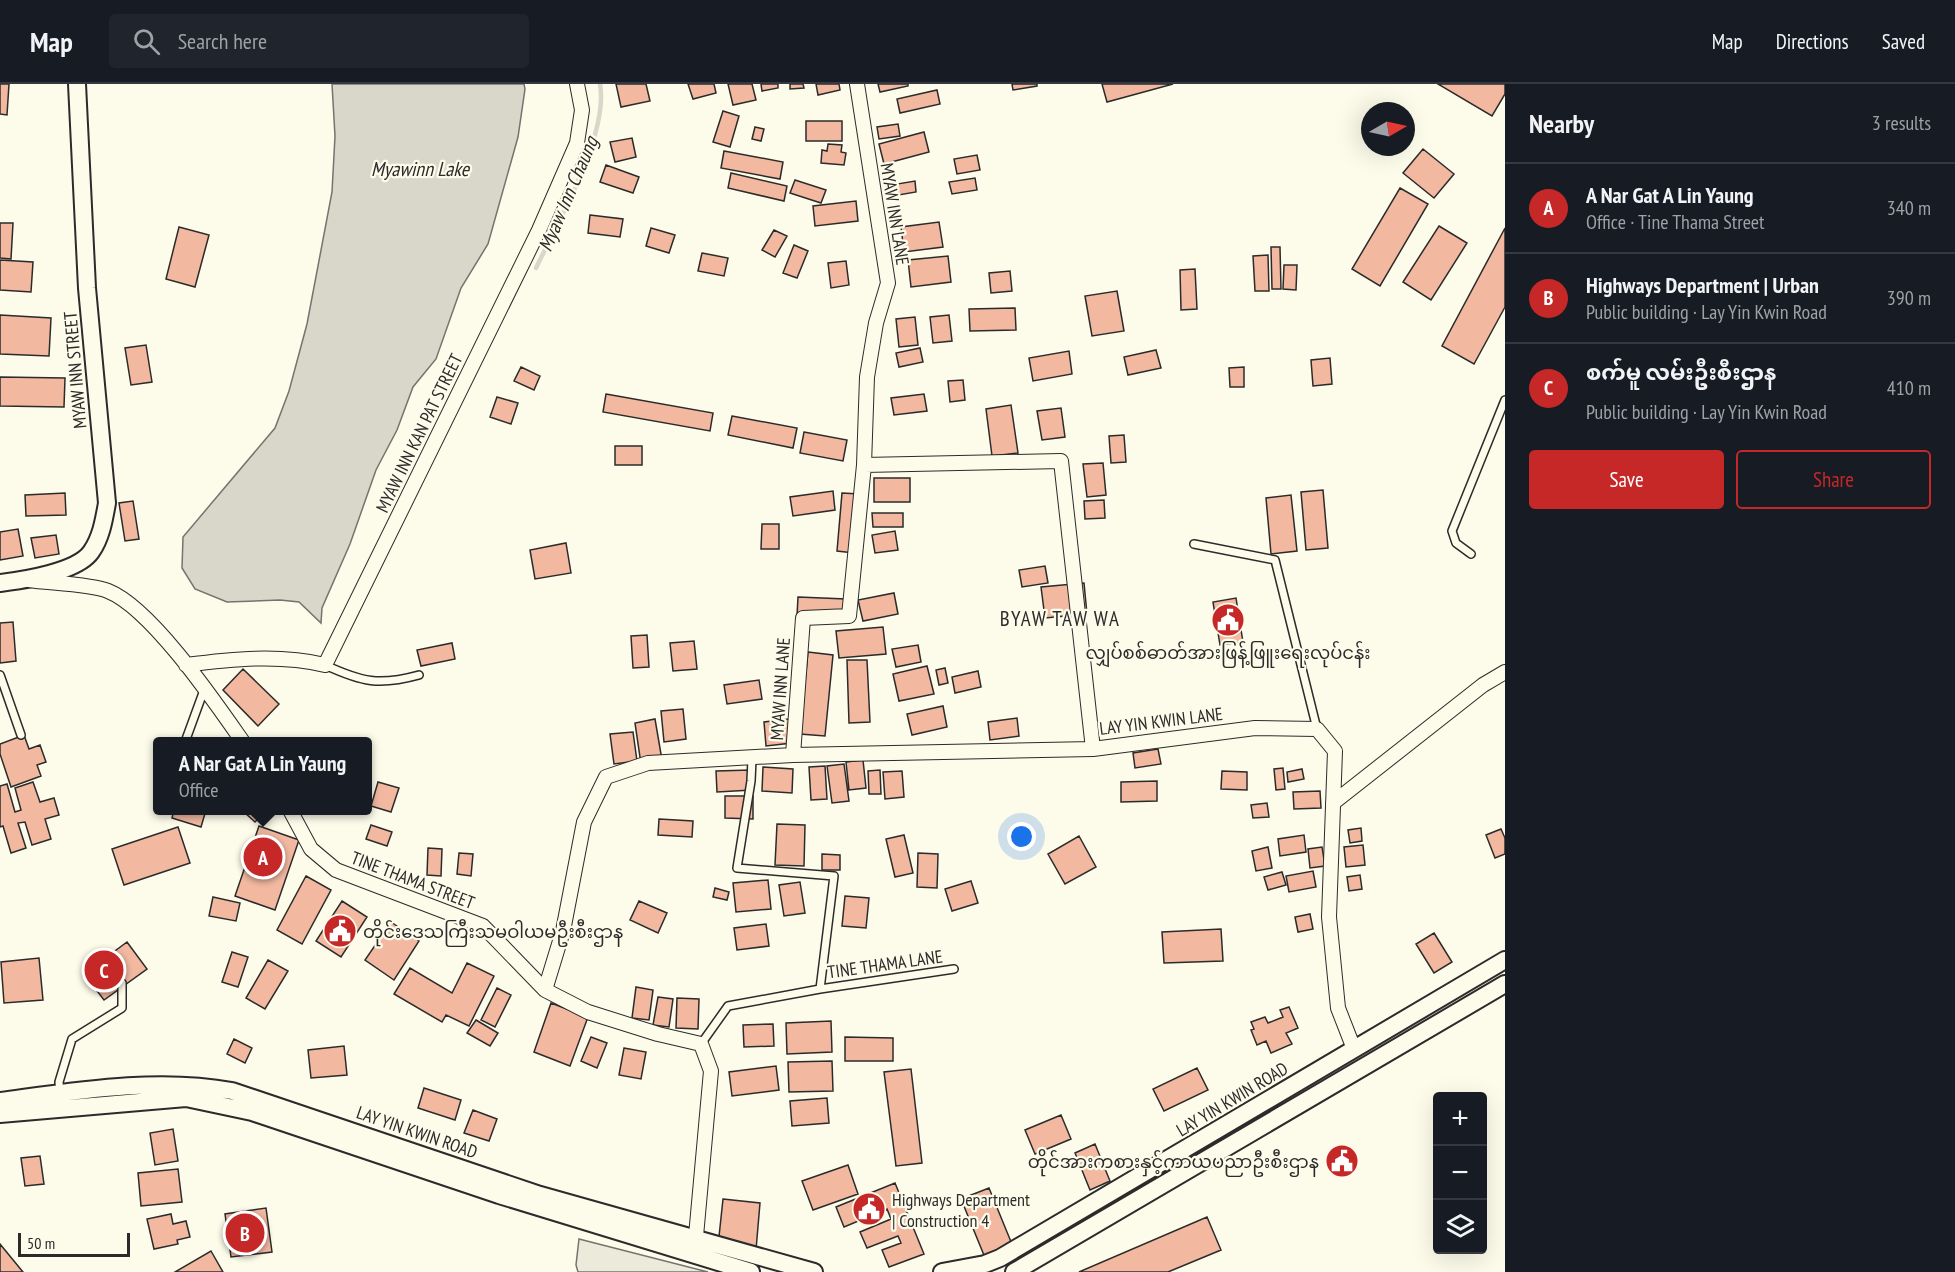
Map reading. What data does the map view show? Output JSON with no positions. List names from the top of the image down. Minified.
{"streets":{"street":["MYAW INN LANE","MYAW INN STREET","MYAW INN KAN PAT STREET","LAY YIN KWIN LANE","TINE THAMA STREET","LAY YIN KWIN ROAD"],"lane":["TINE THAMA LANE"]},"crossings":[["MYAW INN LANE","LAY YIN KWIN LANE"],["MYAW INN LANE","TINE THAMA STREET"],["MYAW INN LANE","TINE THAMA LANE"],["TINE THAMA STREET","TINE THAMA LANE"]],"districts":["BYAW TAW WA"],"water":["Myawinn Lake","Myaw Inn Chaung"],"places":{"public building":["လျှပ်စစ်ဓာတ်အားဖြန့်ဖြူးရေးလုပ်ငန်း","တိုင်းဒေသကြီးသမဝါယမဦးစီးဌာန","တိုင်အားကစားနှင့်ကာယပညာဦးစီးဌာန","Highways Department | Construction 4"]},"scale_bar":"50 m","north":"right","page":{"header":"Map","search":"Search here","nav":["Map","Directions","Saved"],"heading":["Nearby","3 results"],"list":[{"mark":"A","name":"A Nar Gat A Lin Yaung","note":"Office · Tine Thama Street","value":"340 m"},{"mark":"B","name":"Highways Department | Urban","note":"Public building · Lay Yin Kwin Road","value":"390 m"},{"mark":"C","name":"စက်မူ လမ်းဦးစီးဌာန","note":"Public building · Lay Yin Kwin Road","value":"410 m"}],"buttons":["Save","Share"],"popup":["A Nar Gat A Lin Yaung","Office"],"pins":["A","C","B"],"map_buttons":["+","−"],"scale":"50 m"}}
